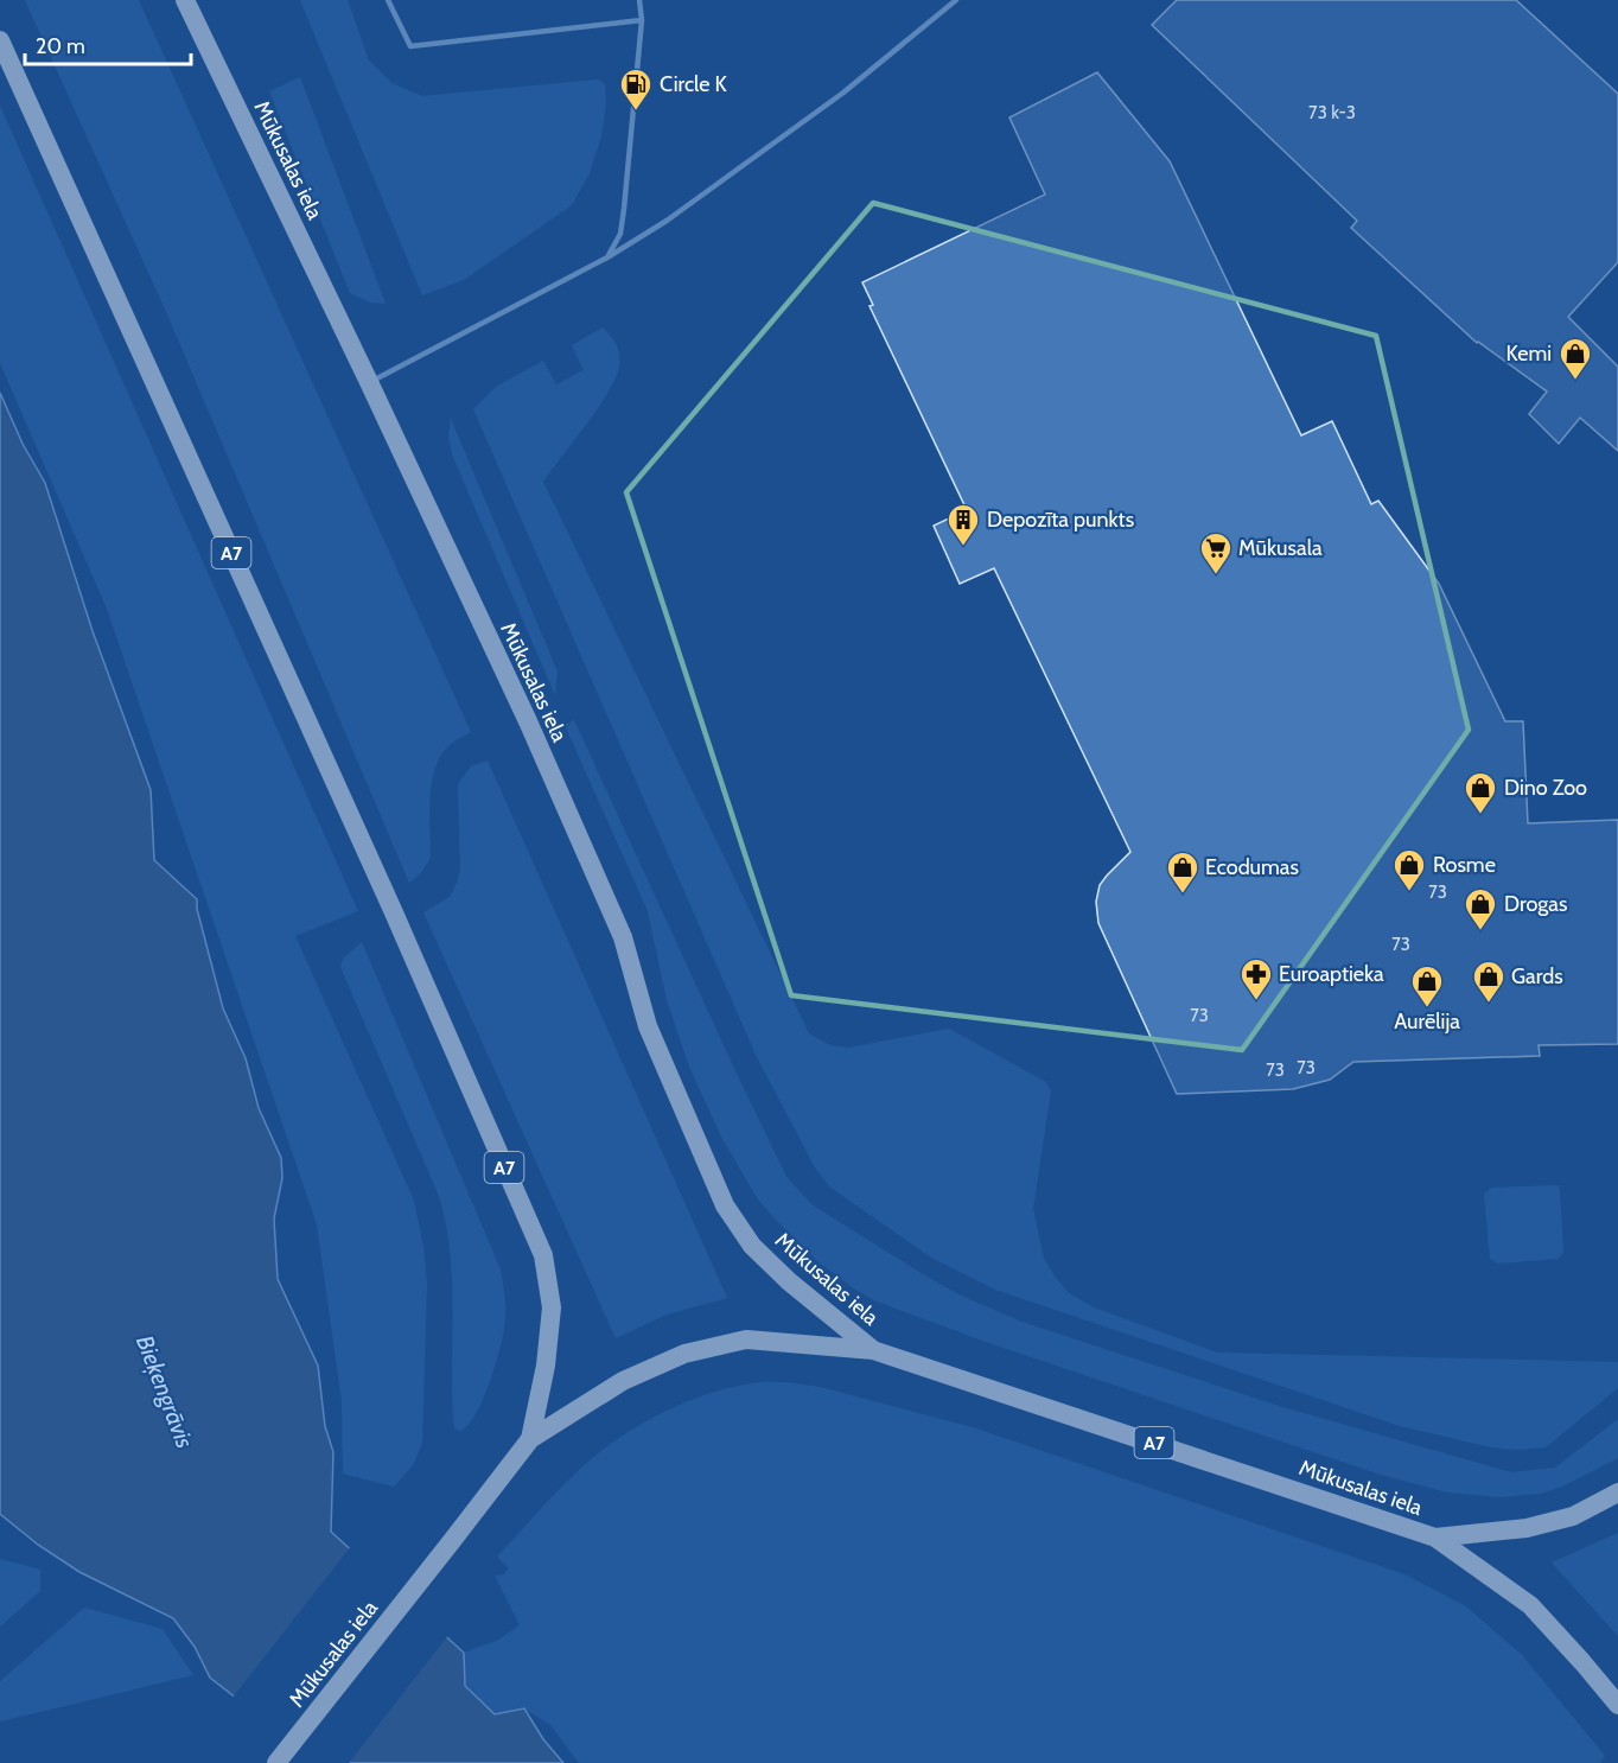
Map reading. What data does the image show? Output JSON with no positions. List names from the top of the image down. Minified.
{"streets":{"highway":["Mūkusalas iela","A7"]},"water":["Bieķengrāvis"],"places":{"fuel station":["Circle K"],"shop":["Kemi","Dino Zoo","Rosme","Ecodumas","Drogas","Gards","Aurēlija"],"building":["Depozīta punkts"],"supermarket":["Mūkusala"],"pharmacy":["Euroaptieka"]},"house_numbers":["73 k-3","73","73","73","73","73"],"scale_bar":"20 m"}
